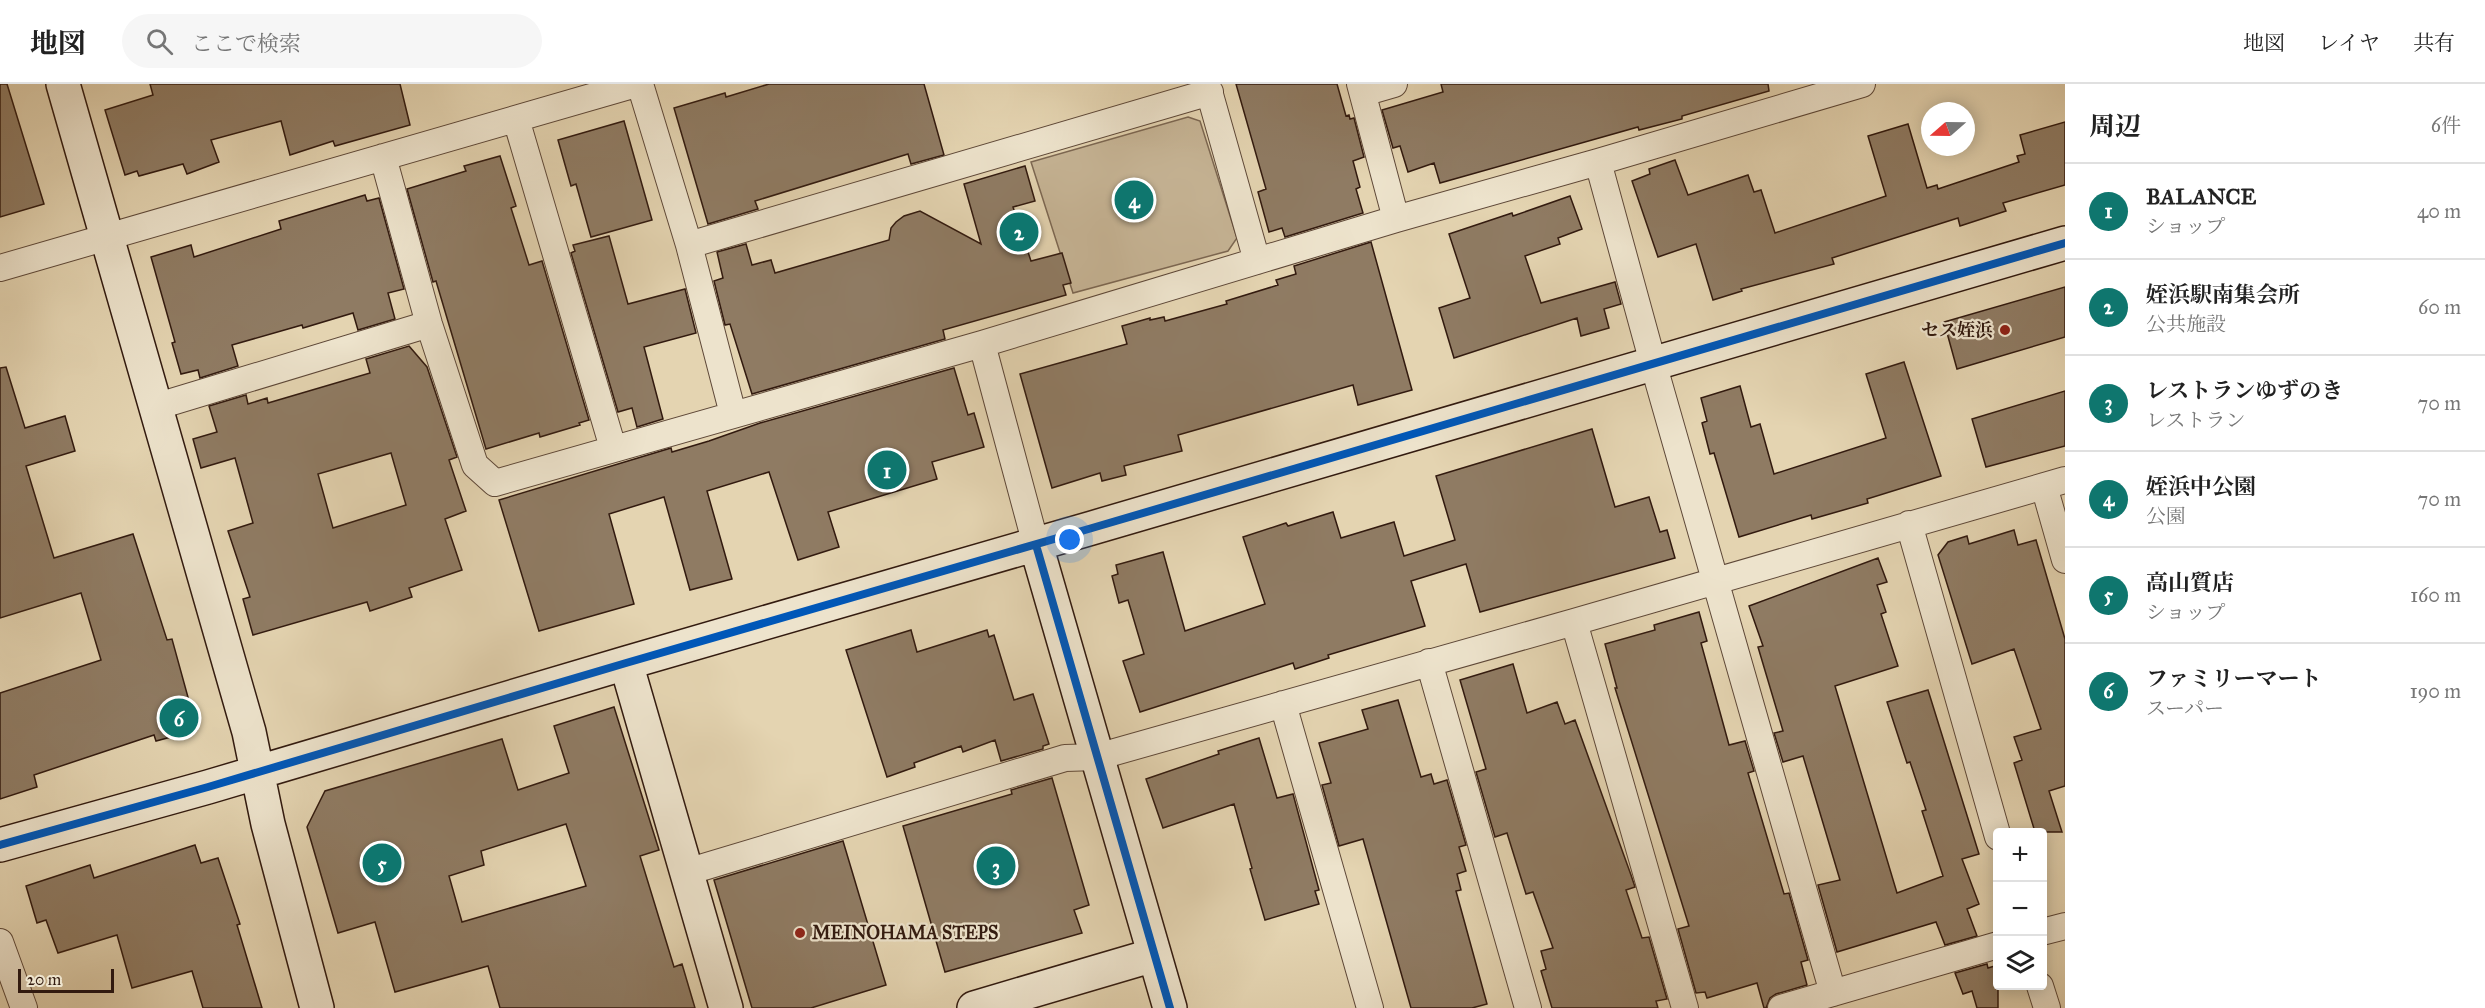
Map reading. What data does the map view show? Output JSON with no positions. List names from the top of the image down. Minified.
{"places":["セス姪浜","MEINOHAMA STEPS"],"scale_bar":"20 m","north":"left","page":{"header":"地図","search":"ここで検索","nav":["地図","レイヤ","共有"],"heading":["周辺","6件"],"list":[{"mark":"1","name":"BALANCE","note":"ショップ","value":"40 m"},{"mark":"2","name":"姪浜駅南集会所","note":"公共施設","value":"60 m"},{"mark":"3","name":"レストランゆずのき","note":"レストラン","value":"70 m"},{"mark":"4","name":"姪浜中公園","note":"公園","value":"70 m"},{"mark":"5","name":"高山質店","note":"ショップ","value":"160 m"},{"mark":"6","name":"ファミリーマート","note":"スーパー","value":"190 m"}],"pins":["4","2","1","6","5","3"],"map_buttons":["+","−"],"scale":"20 m"}}
